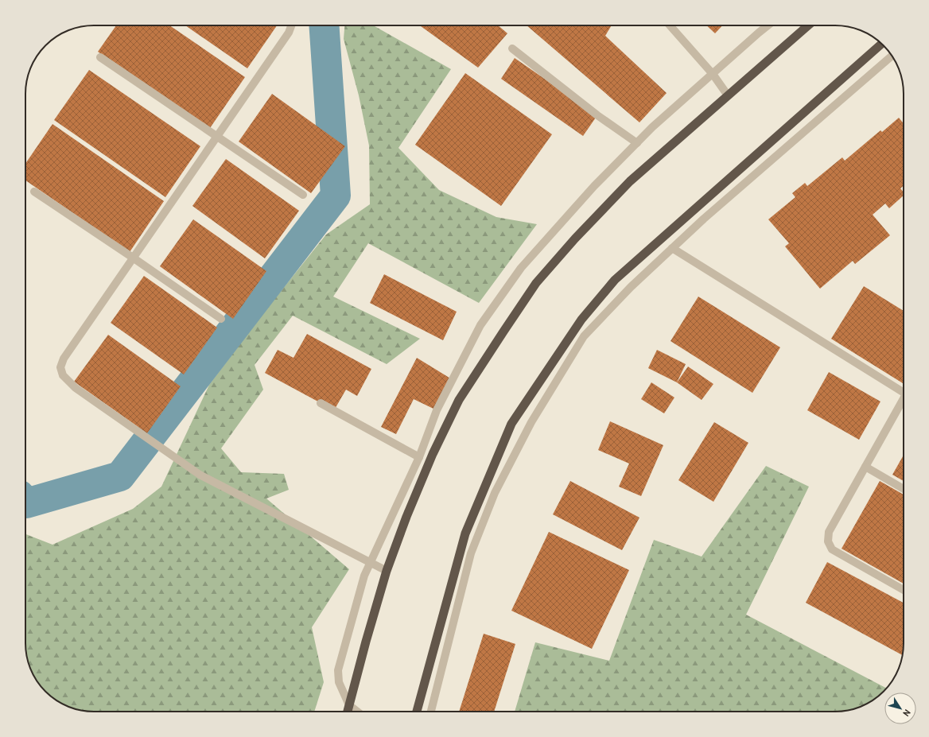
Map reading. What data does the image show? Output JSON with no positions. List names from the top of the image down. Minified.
{"north":"bottom right"}
